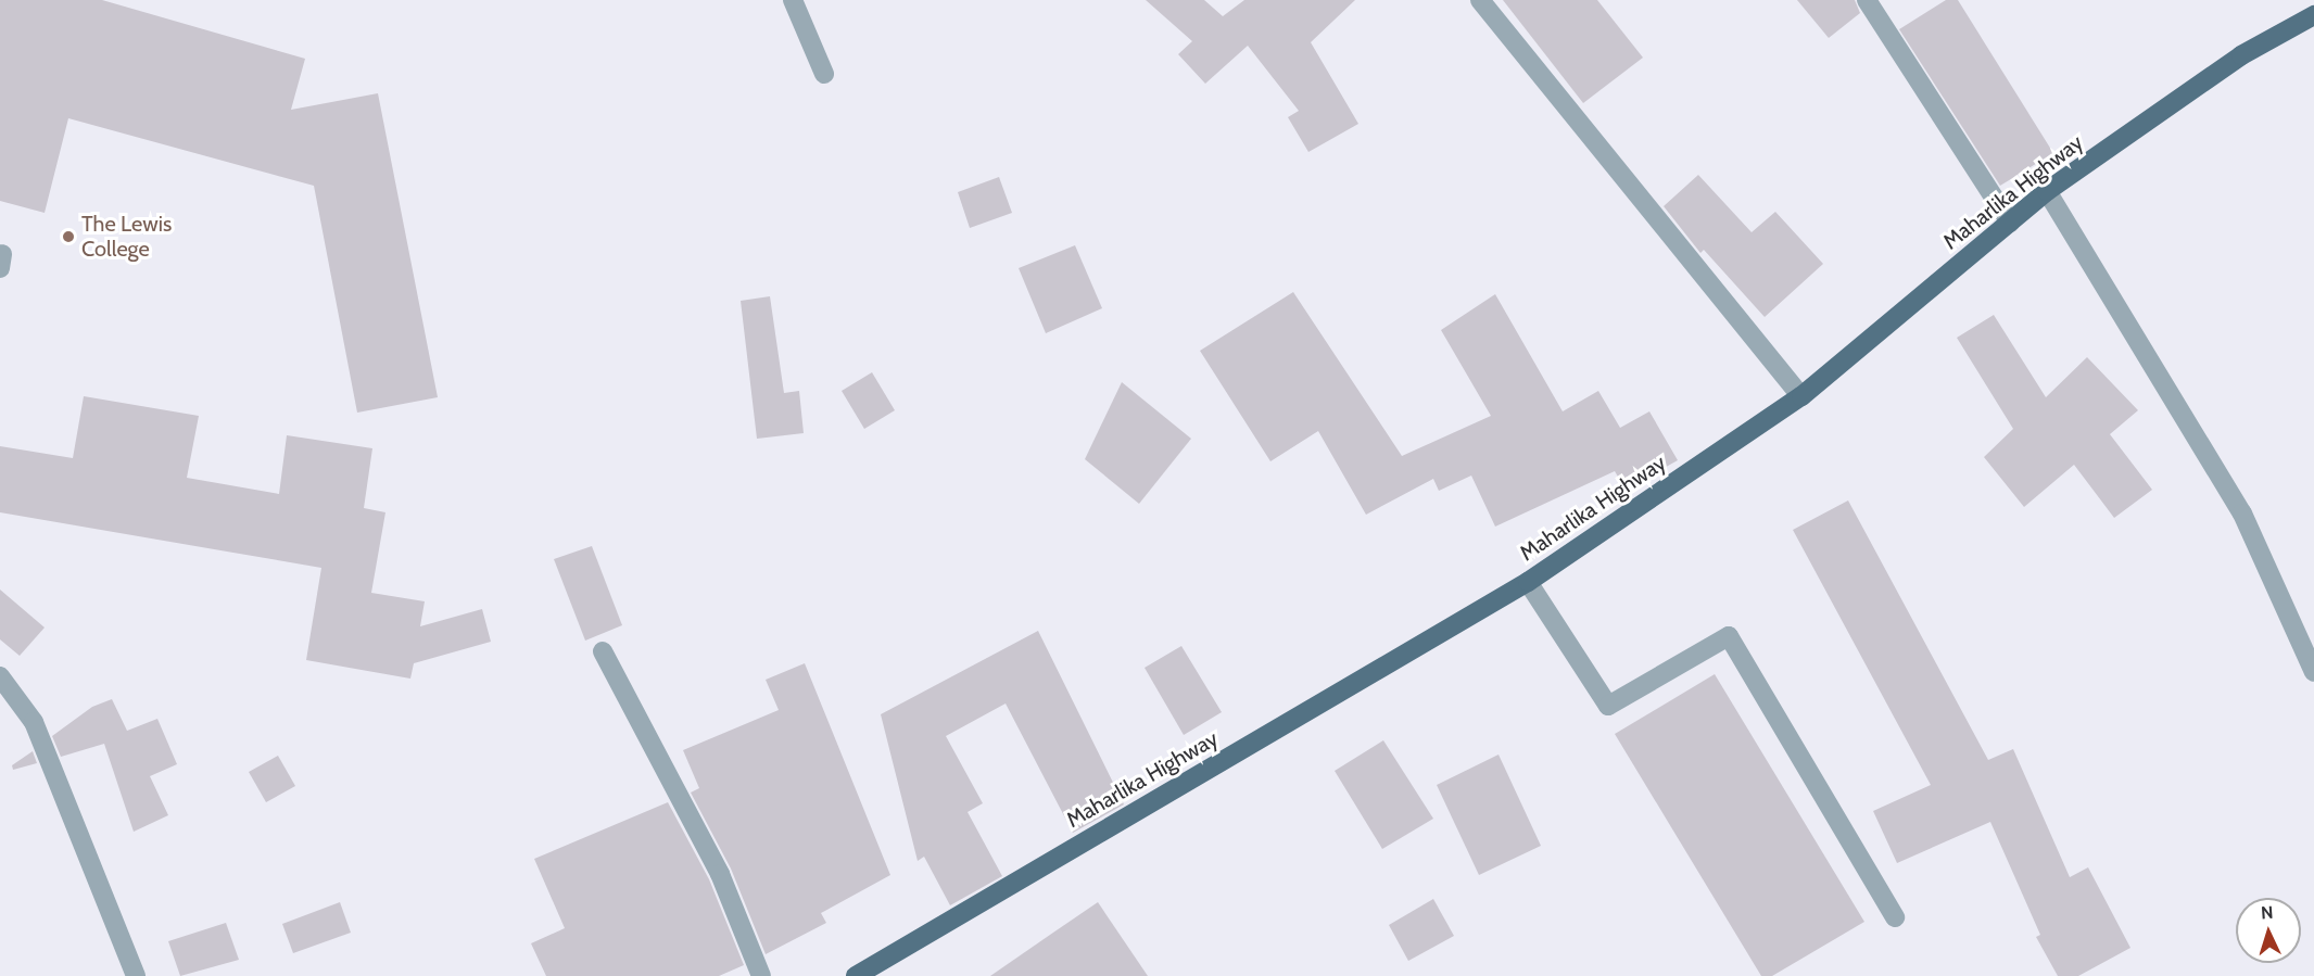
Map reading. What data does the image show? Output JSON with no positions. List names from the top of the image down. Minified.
{"streets":{"main road":["Maharlika Highway"]},"places":["The Lewis College"],"north":"top"}
